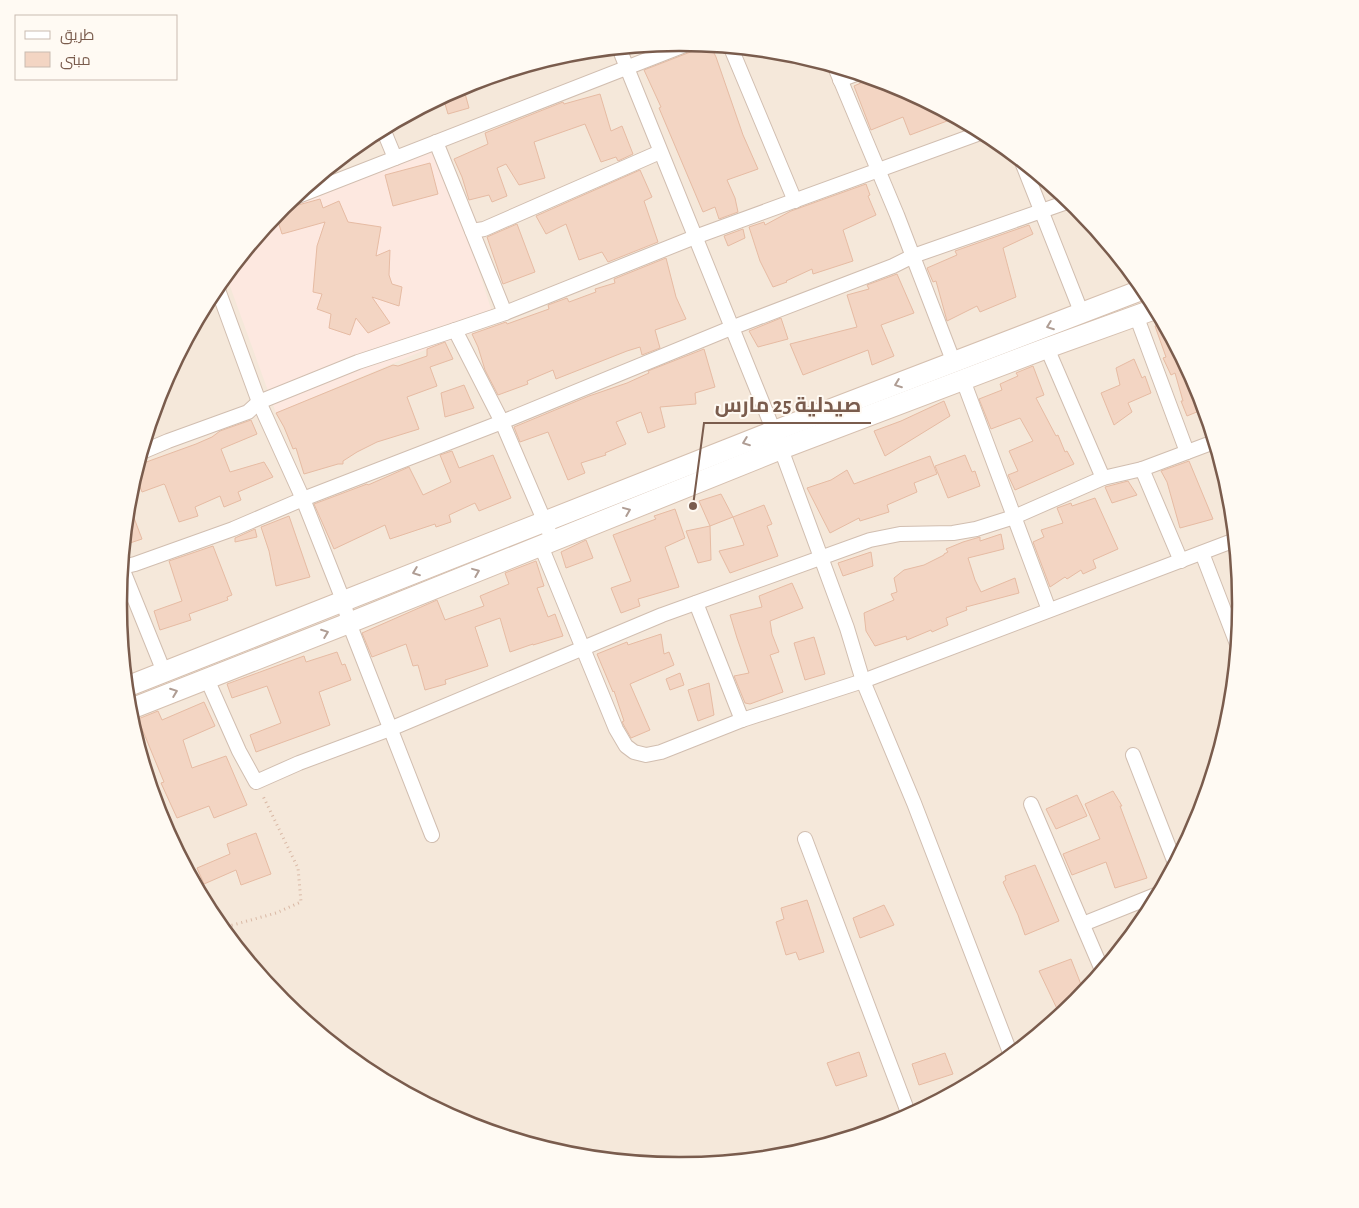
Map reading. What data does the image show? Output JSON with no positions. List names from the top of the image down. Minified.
{"places":["صيدلية 25 مارس"],"legend":["طريق","مبنى"]}
